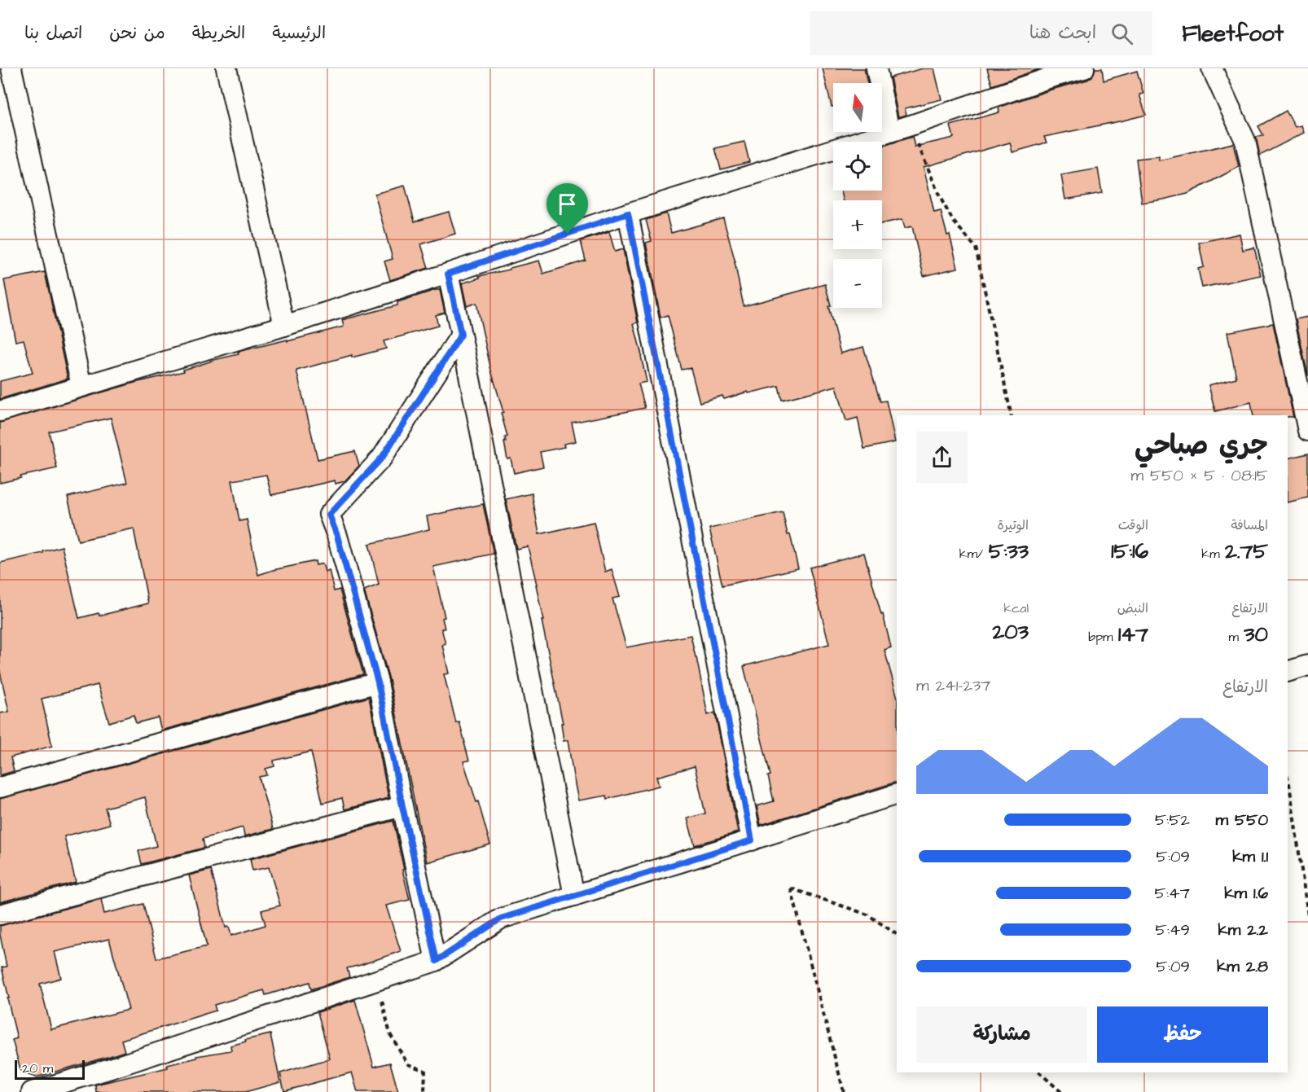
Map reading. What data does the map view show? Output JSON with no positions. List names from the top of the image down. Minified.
{"scale_bar":"20 m","north":"top","page":{"header":"Fleetfoot","search":"ابحث هنا","nav":["الرئيسية","الخريطة","من نحن","اتصل بنا"],"map_buttons":["+","−"],"heading":["جري صباحي","08:15 · 5 × 550 m"],"stats":[["المسافة","2.75 km"],["الوقت","15:16"],["الوتيرة","5:33 /km"],["الارتفاع","30 m"],["النبض","147 bpm"],["kcal","203"]],"chart":["الارتفاع","237–241 m"],"list":[{"name":"550 m","note":"5:52"},{"name":"1.1 km","note":"5:09"},{"name":"1.6 km","note":"5:47"},{"name":"2.2 km","note":"5:49"},{"name":"2.8 km","note":"5:09"}],"buttons":["حفظ","مشاركة"],"scale":"20 m"}}
